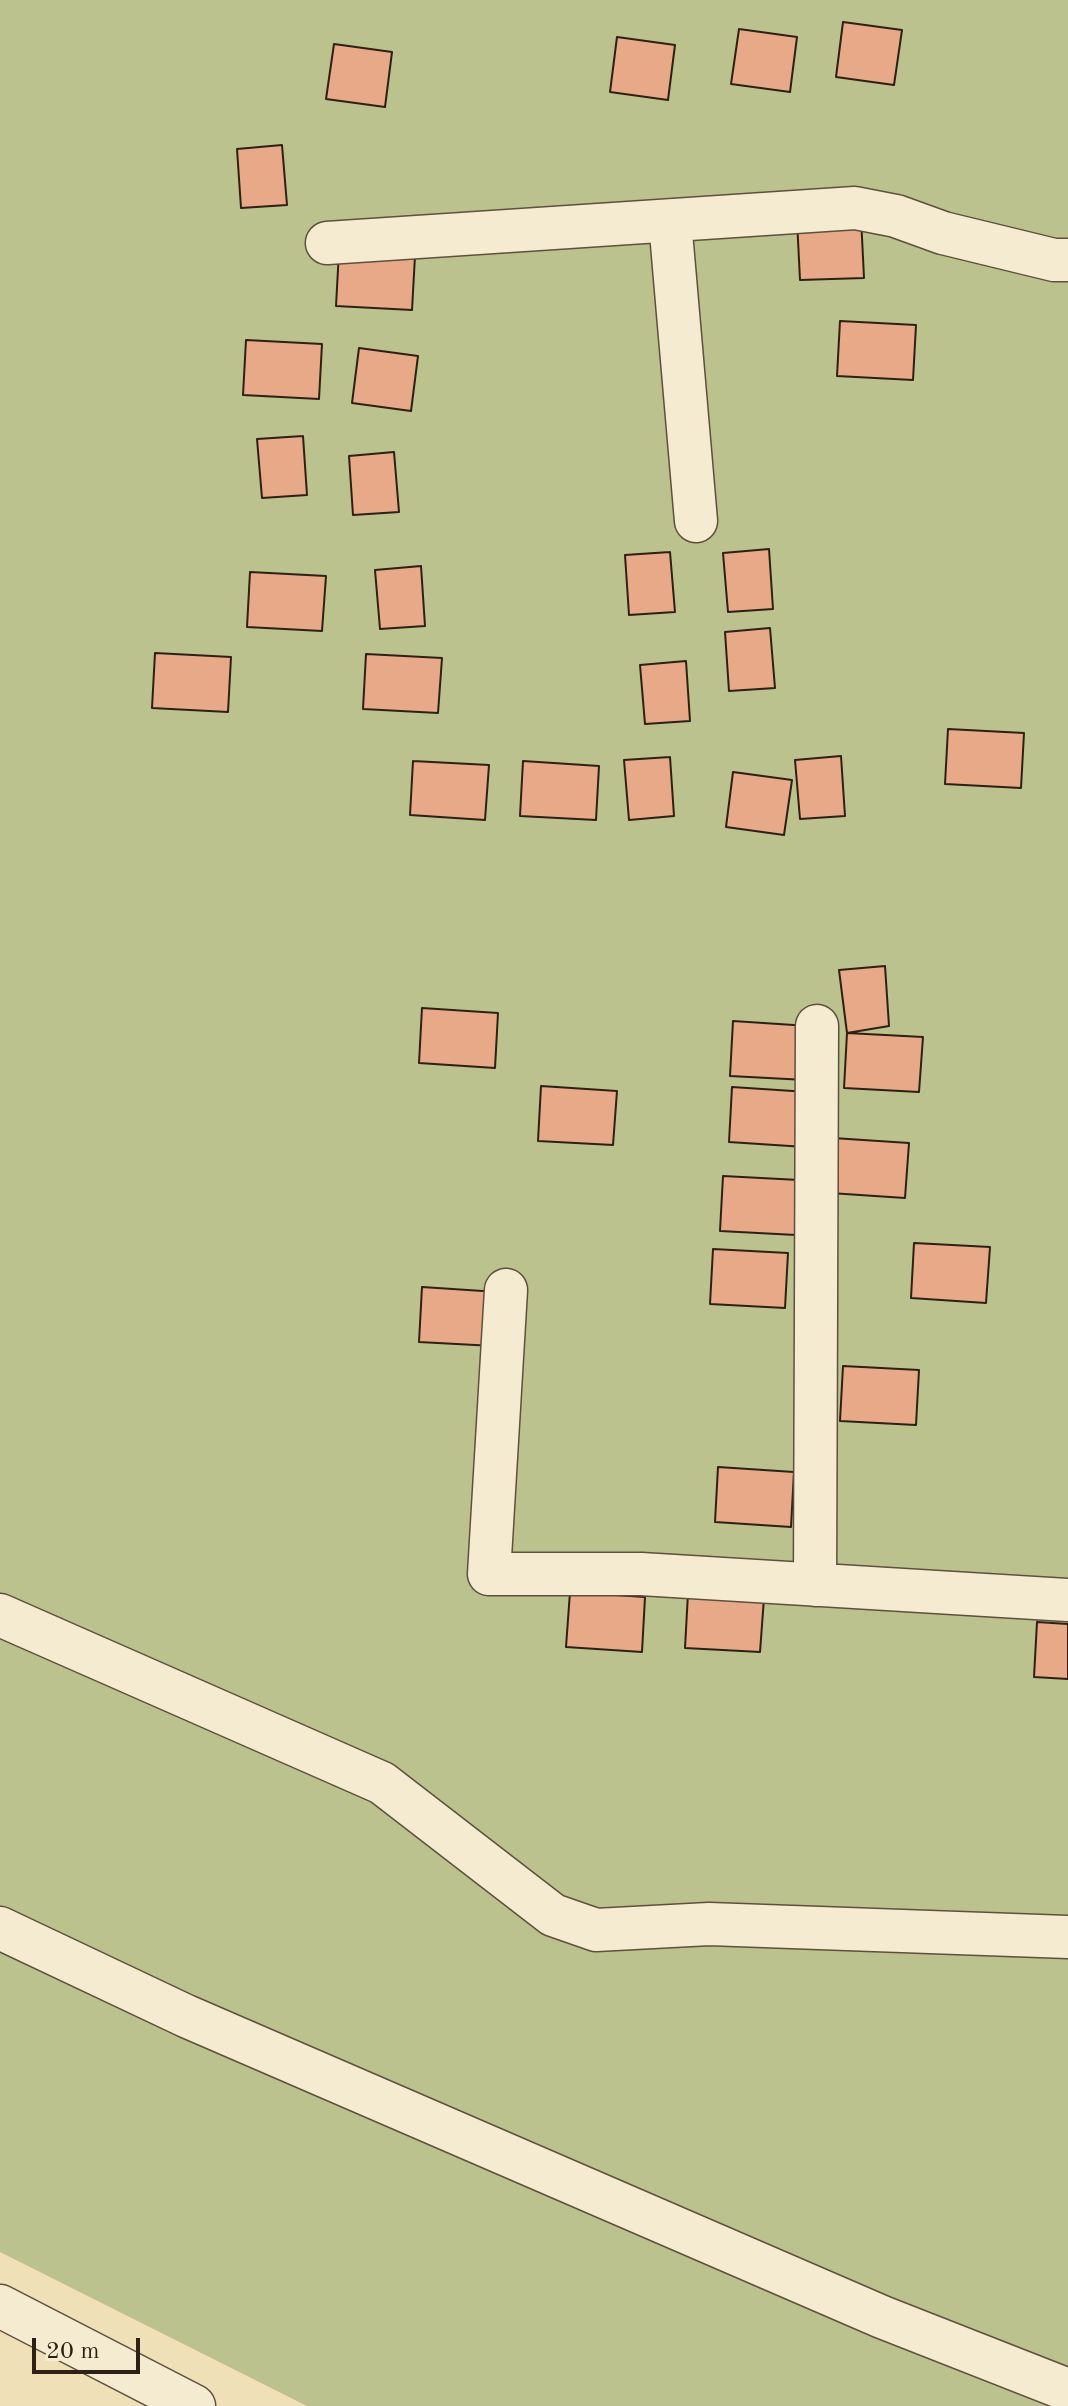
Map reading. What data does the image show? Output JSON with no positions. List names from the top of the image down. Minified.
{"scale_bar":"20 m"}
